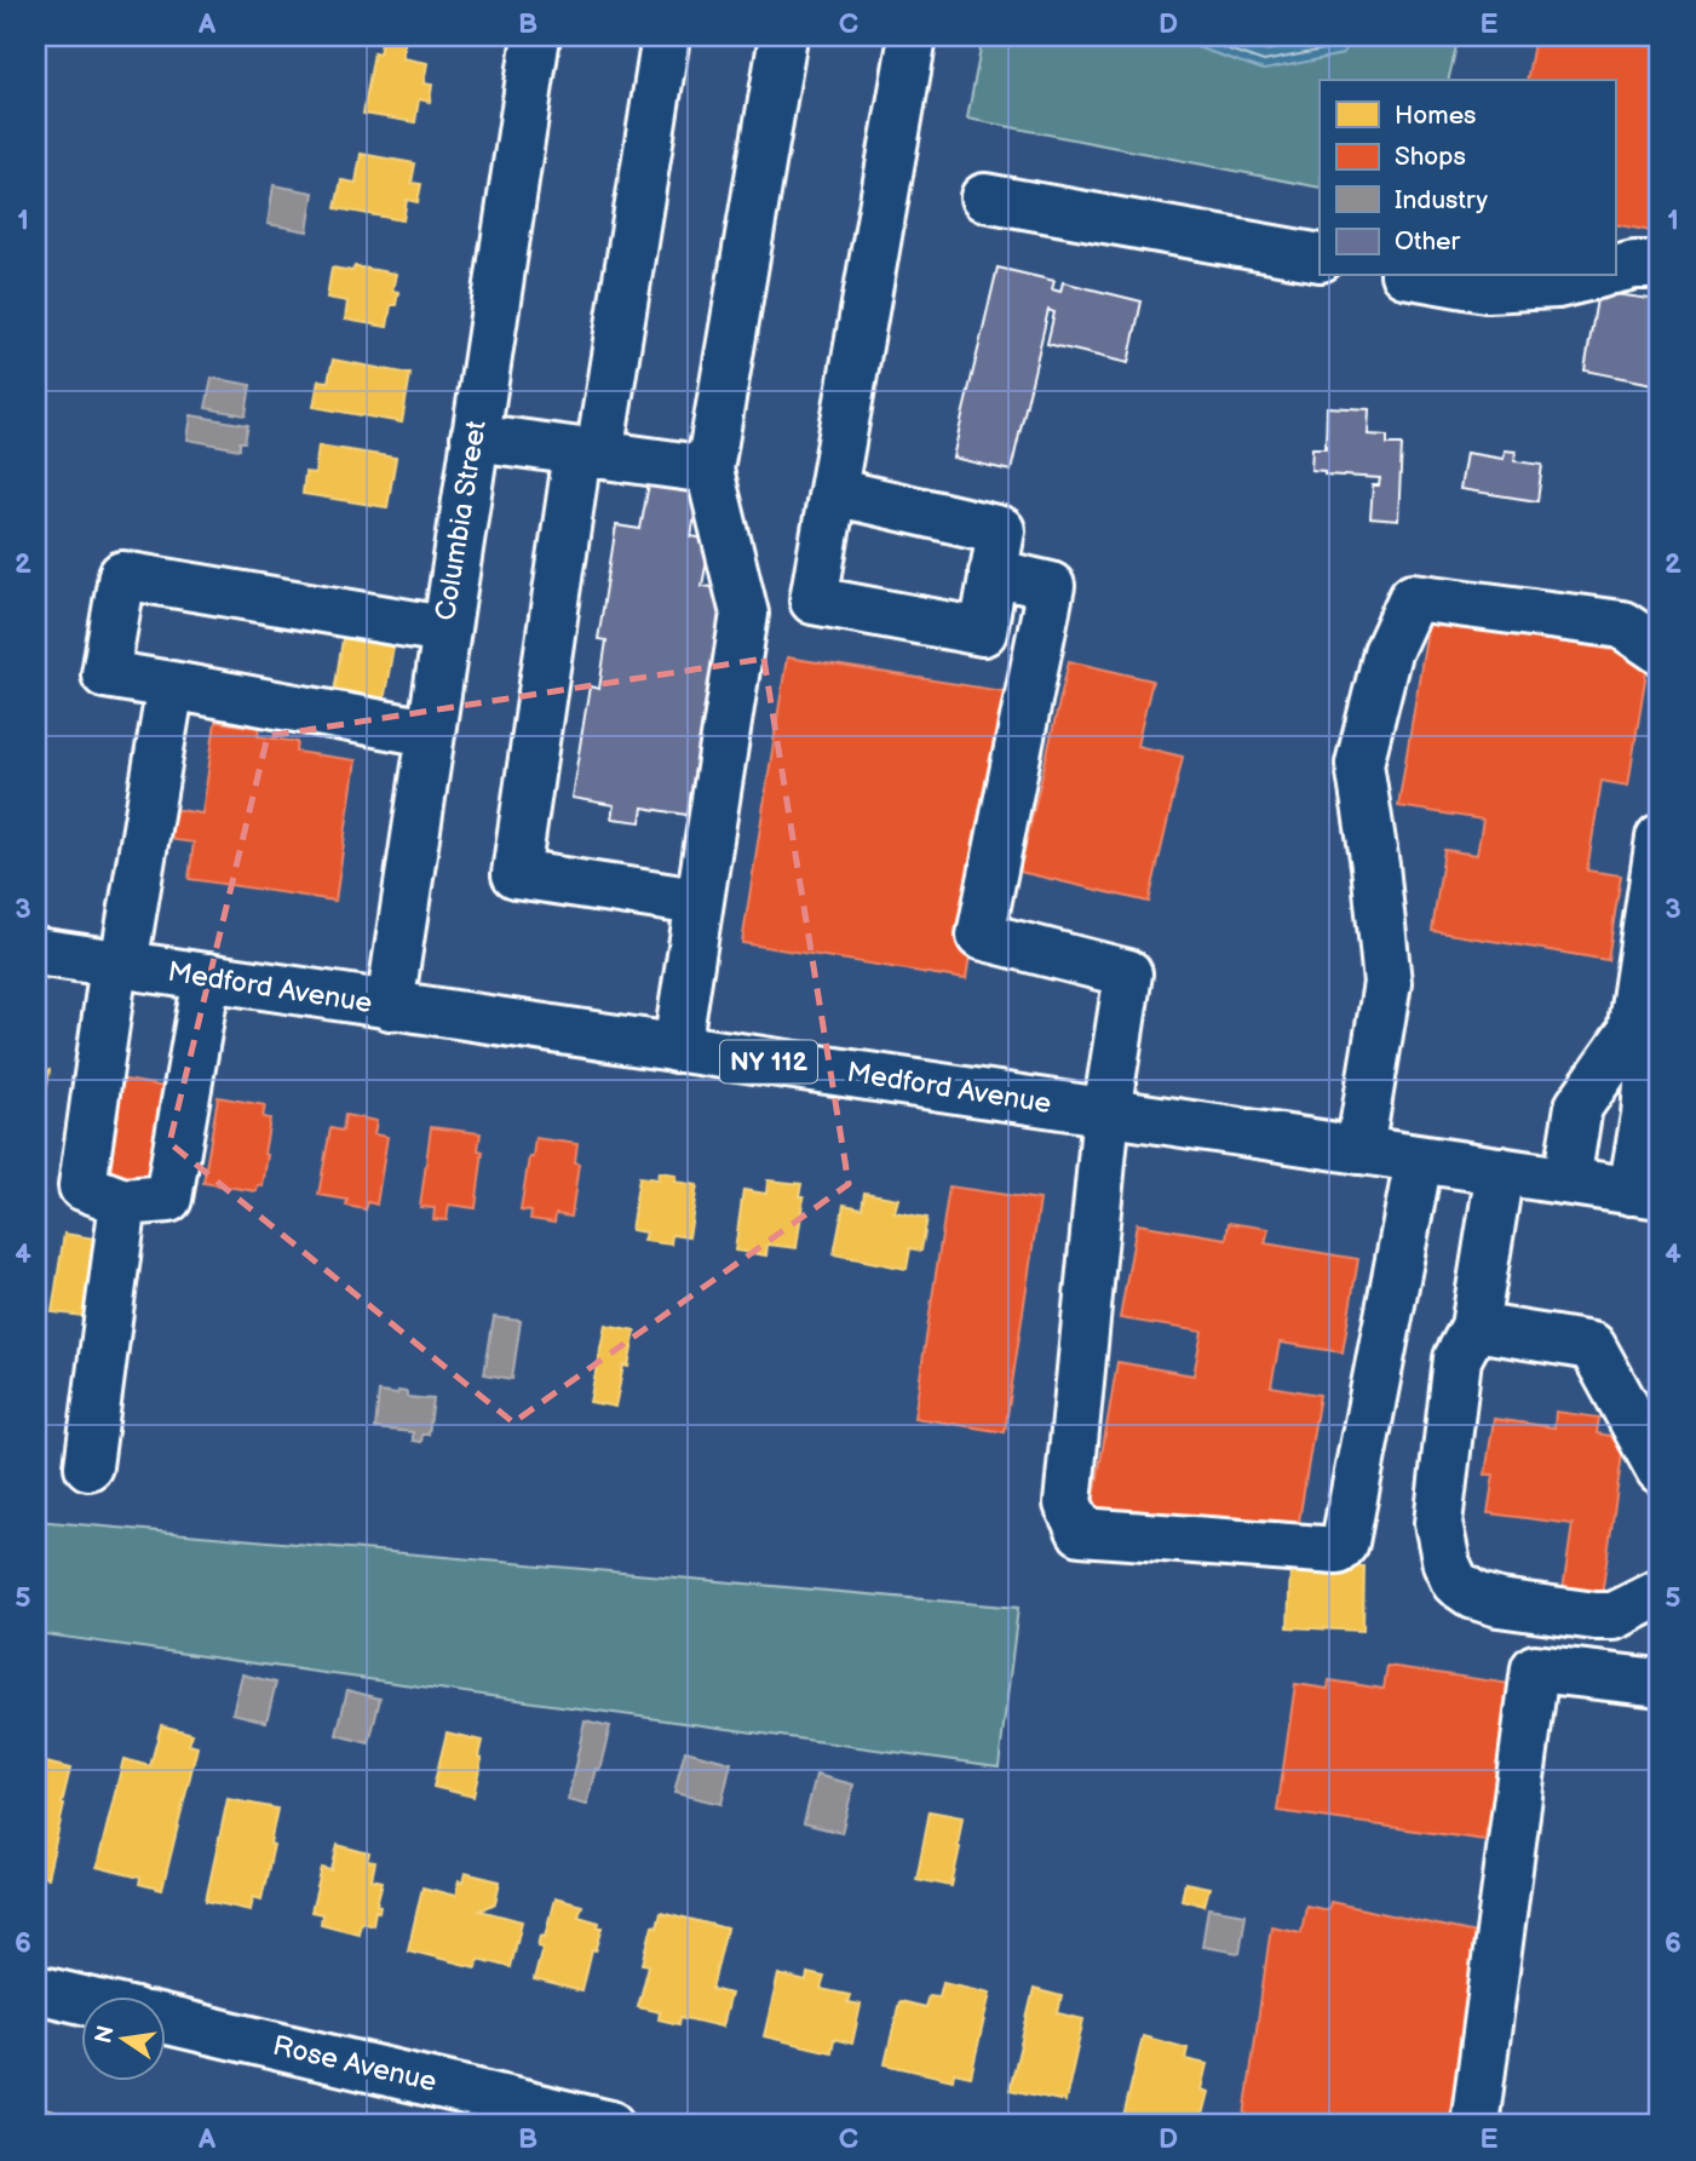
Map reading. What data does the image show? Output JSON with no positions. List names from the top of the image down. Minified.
{"streets":{"main road":["Columbia Street","Medford Avenue","NY 112","Rose Avenue"]},"crossings":[["Columbia Street","Medford Avenue"]],"legend":["Homes","Shops","Industry","Other"],"north":"left","grid":{"columns":["A","B","C","D","E"],"rows":["1","2","3","4","5","6"]}}
